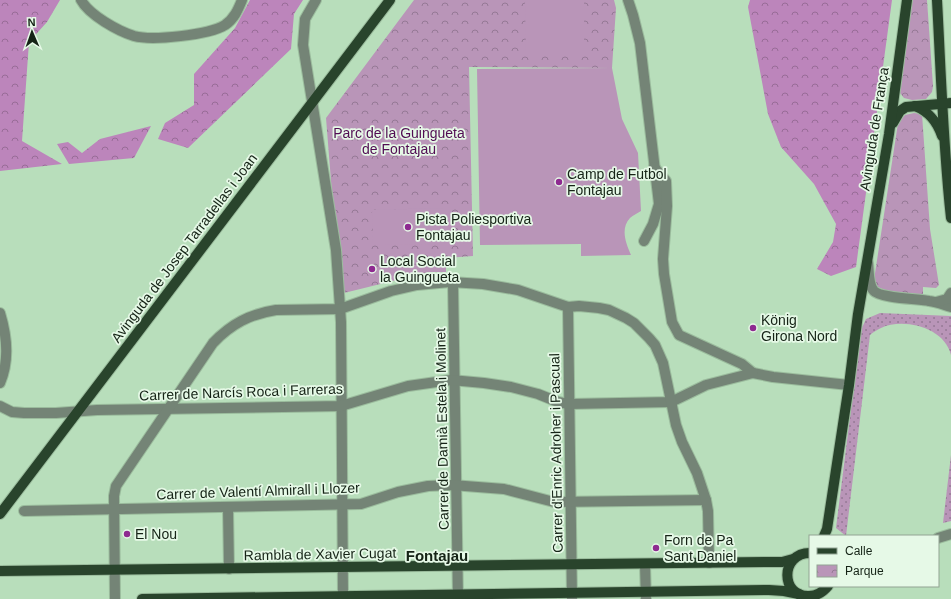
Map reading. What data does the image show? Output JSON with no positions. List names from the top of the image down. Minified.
{"streets":{"main road":["Avinguda de França","Avinguda de Josep Tarradellas i Joan","Rambla de Xavier Cugat"],"street":["Carrer de Narcís Roca i Farreras","Carrer de Damià Estela i Molinet","Carrer d'Enric Adroher i Pascual","Carrer de Valentí Almirall i Llozer"]},"crossings":[["Avinguda de Josep Tarradellas i Joan","Carrer de Narcís Roca i Farreras"],["Carrer de Narcís Roca i Farreras","Carrer de Damià Estela i Molinet"],["Carrer de Narcís Roca i Farreras","Carrer d'Enric Adroher i Pascual"],["Carrer de Damià Estela i Molinet","Carrer de Valentí Almirall i Llozer"],["Carrer de Damià Estela i Molinet","Rambla de Xavier Cugat"],["Carrer d'Enric Adroher i Pascual","Carrer de Valentí Almirall i Llozer"],["Carrer d'Enric Adroher i Pascual","Rambla de Xavier Cugat"]],"districts":["Fontajau"],"parks":["Parc de la Guingueta de Fontajau"],"places":["Camp de Futbol Fontajau","Pista Poliesportiva Fontajau","Local Social la Guingueta","König Girona Nord","El Nou","Forn de Pa Sant Daniel"],"legend":["Calle","Parque"],"north":"top"}
